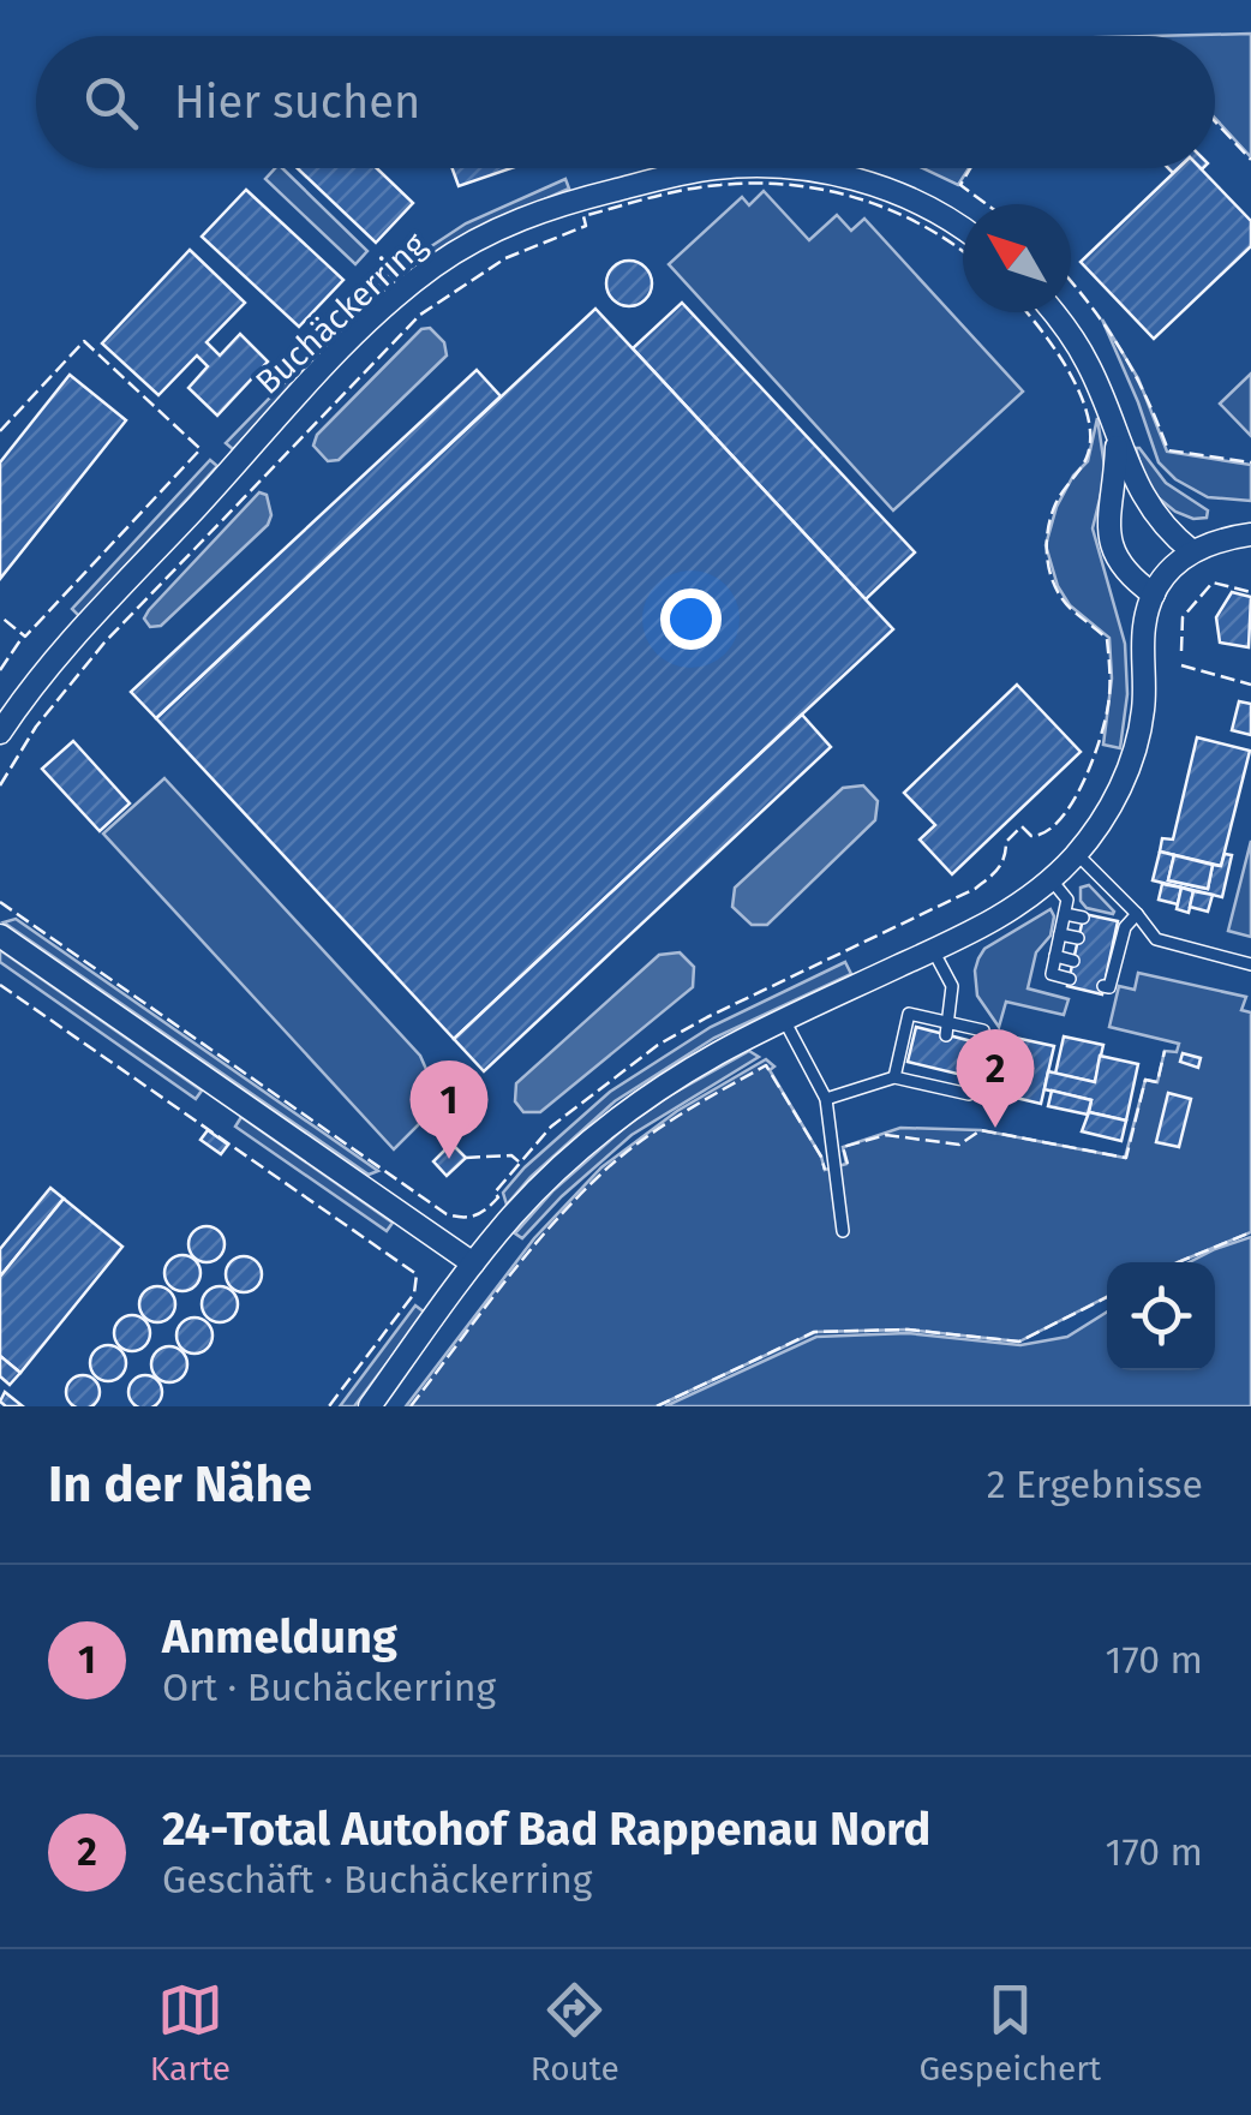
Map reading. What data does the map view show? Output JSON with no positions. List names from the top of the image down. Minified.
{"streets":{"street":["Buchäckerring"]},"north":"top left","page":{"search":"Hier suchen","pins":["2","1"],"heading":["In der Nähe","2 Ergebnisse"],"list":[{"mark":"1","name":"Anmeldung","note":"Ort · Buchäckerring","value":"170 m"},{"mark":"2","name":"24-Total Autohof Bad Rappenau Nord","note":"Geschäft · Buchäckerring","value":"170 m"}],"nav":["Karte","Route","Gespeichert"]}}
